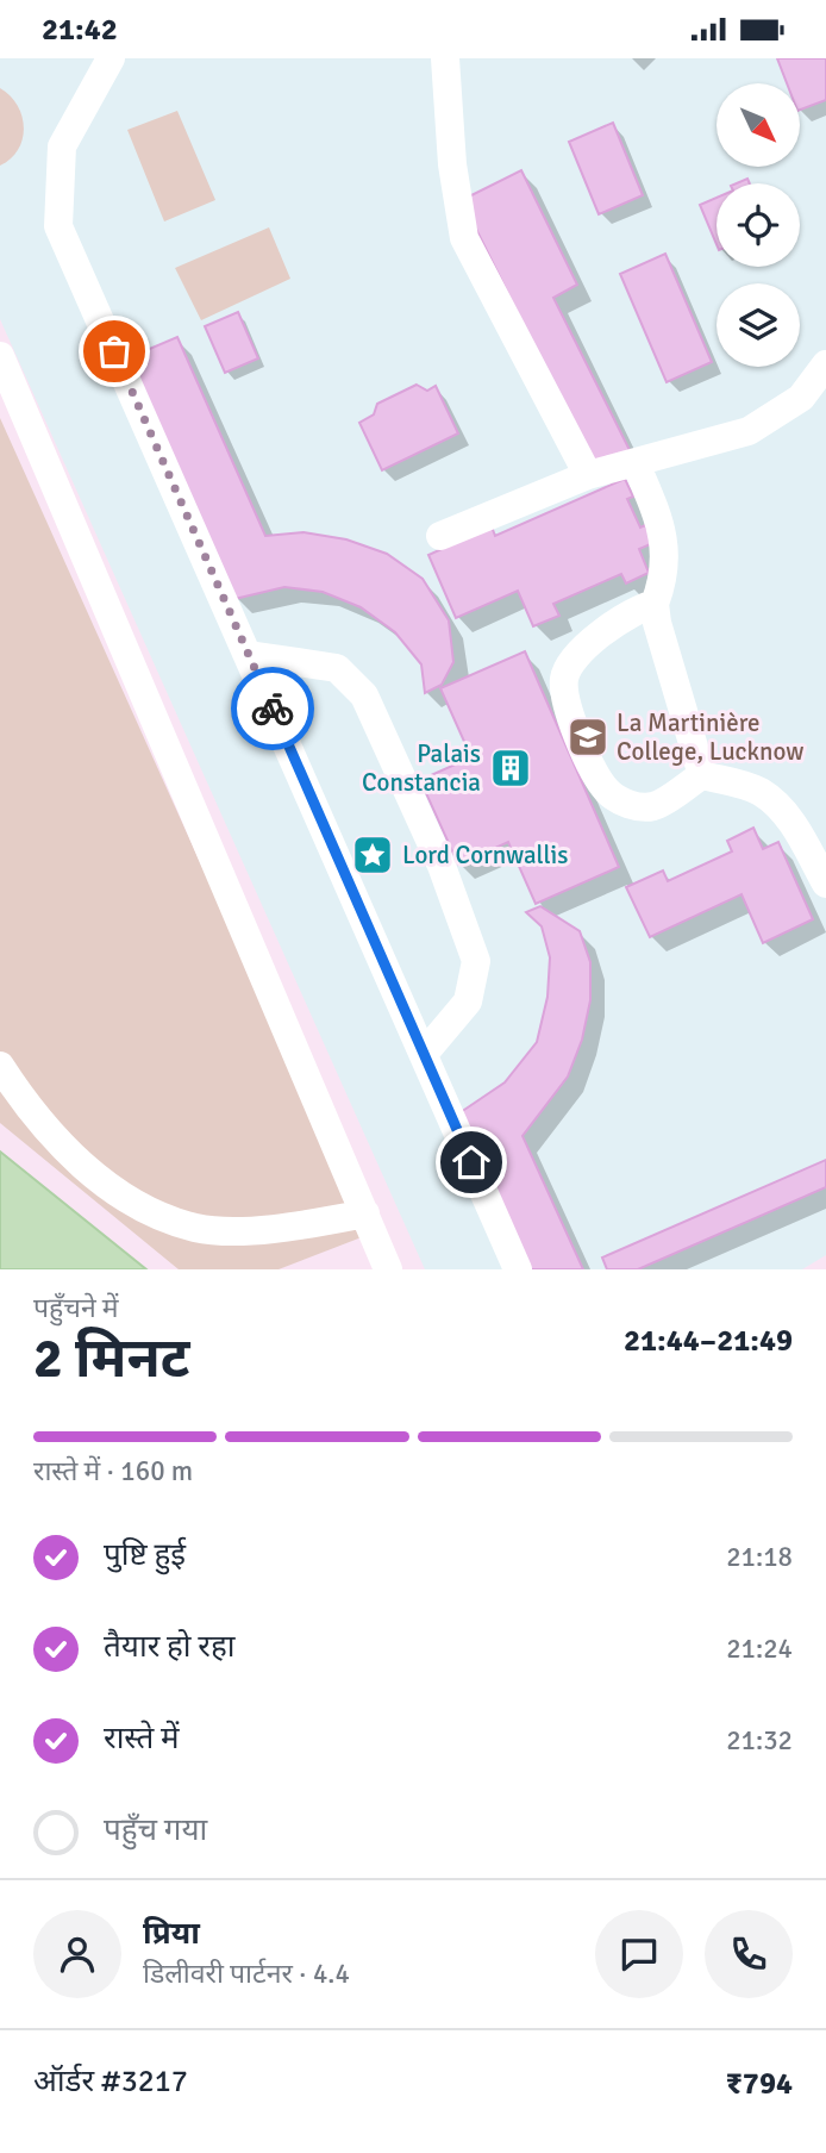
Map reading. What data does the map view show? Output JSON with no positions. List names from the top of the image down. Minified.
{"places":{"school or university":["La Martinière College, Lucknow"],"building":["Palais Constancia"],"place":["Lord Cornwallis"]},"north":"bottom right","page":{"status":"21:42","heading":["2 मिनट","पहुँचने में","21:44–21:49"],"panel":["प्रिया","डिलीवरी पार्टनर · 4.4","ऑर्डर #3217","₹794"],"bar":"रास्ते में · 160 m","list":[["पुष्टि हुई","21:18"],["तैयार हो रहा","21:24"],["रास्ते में","21:32"],"पहुँच गया"]}}
